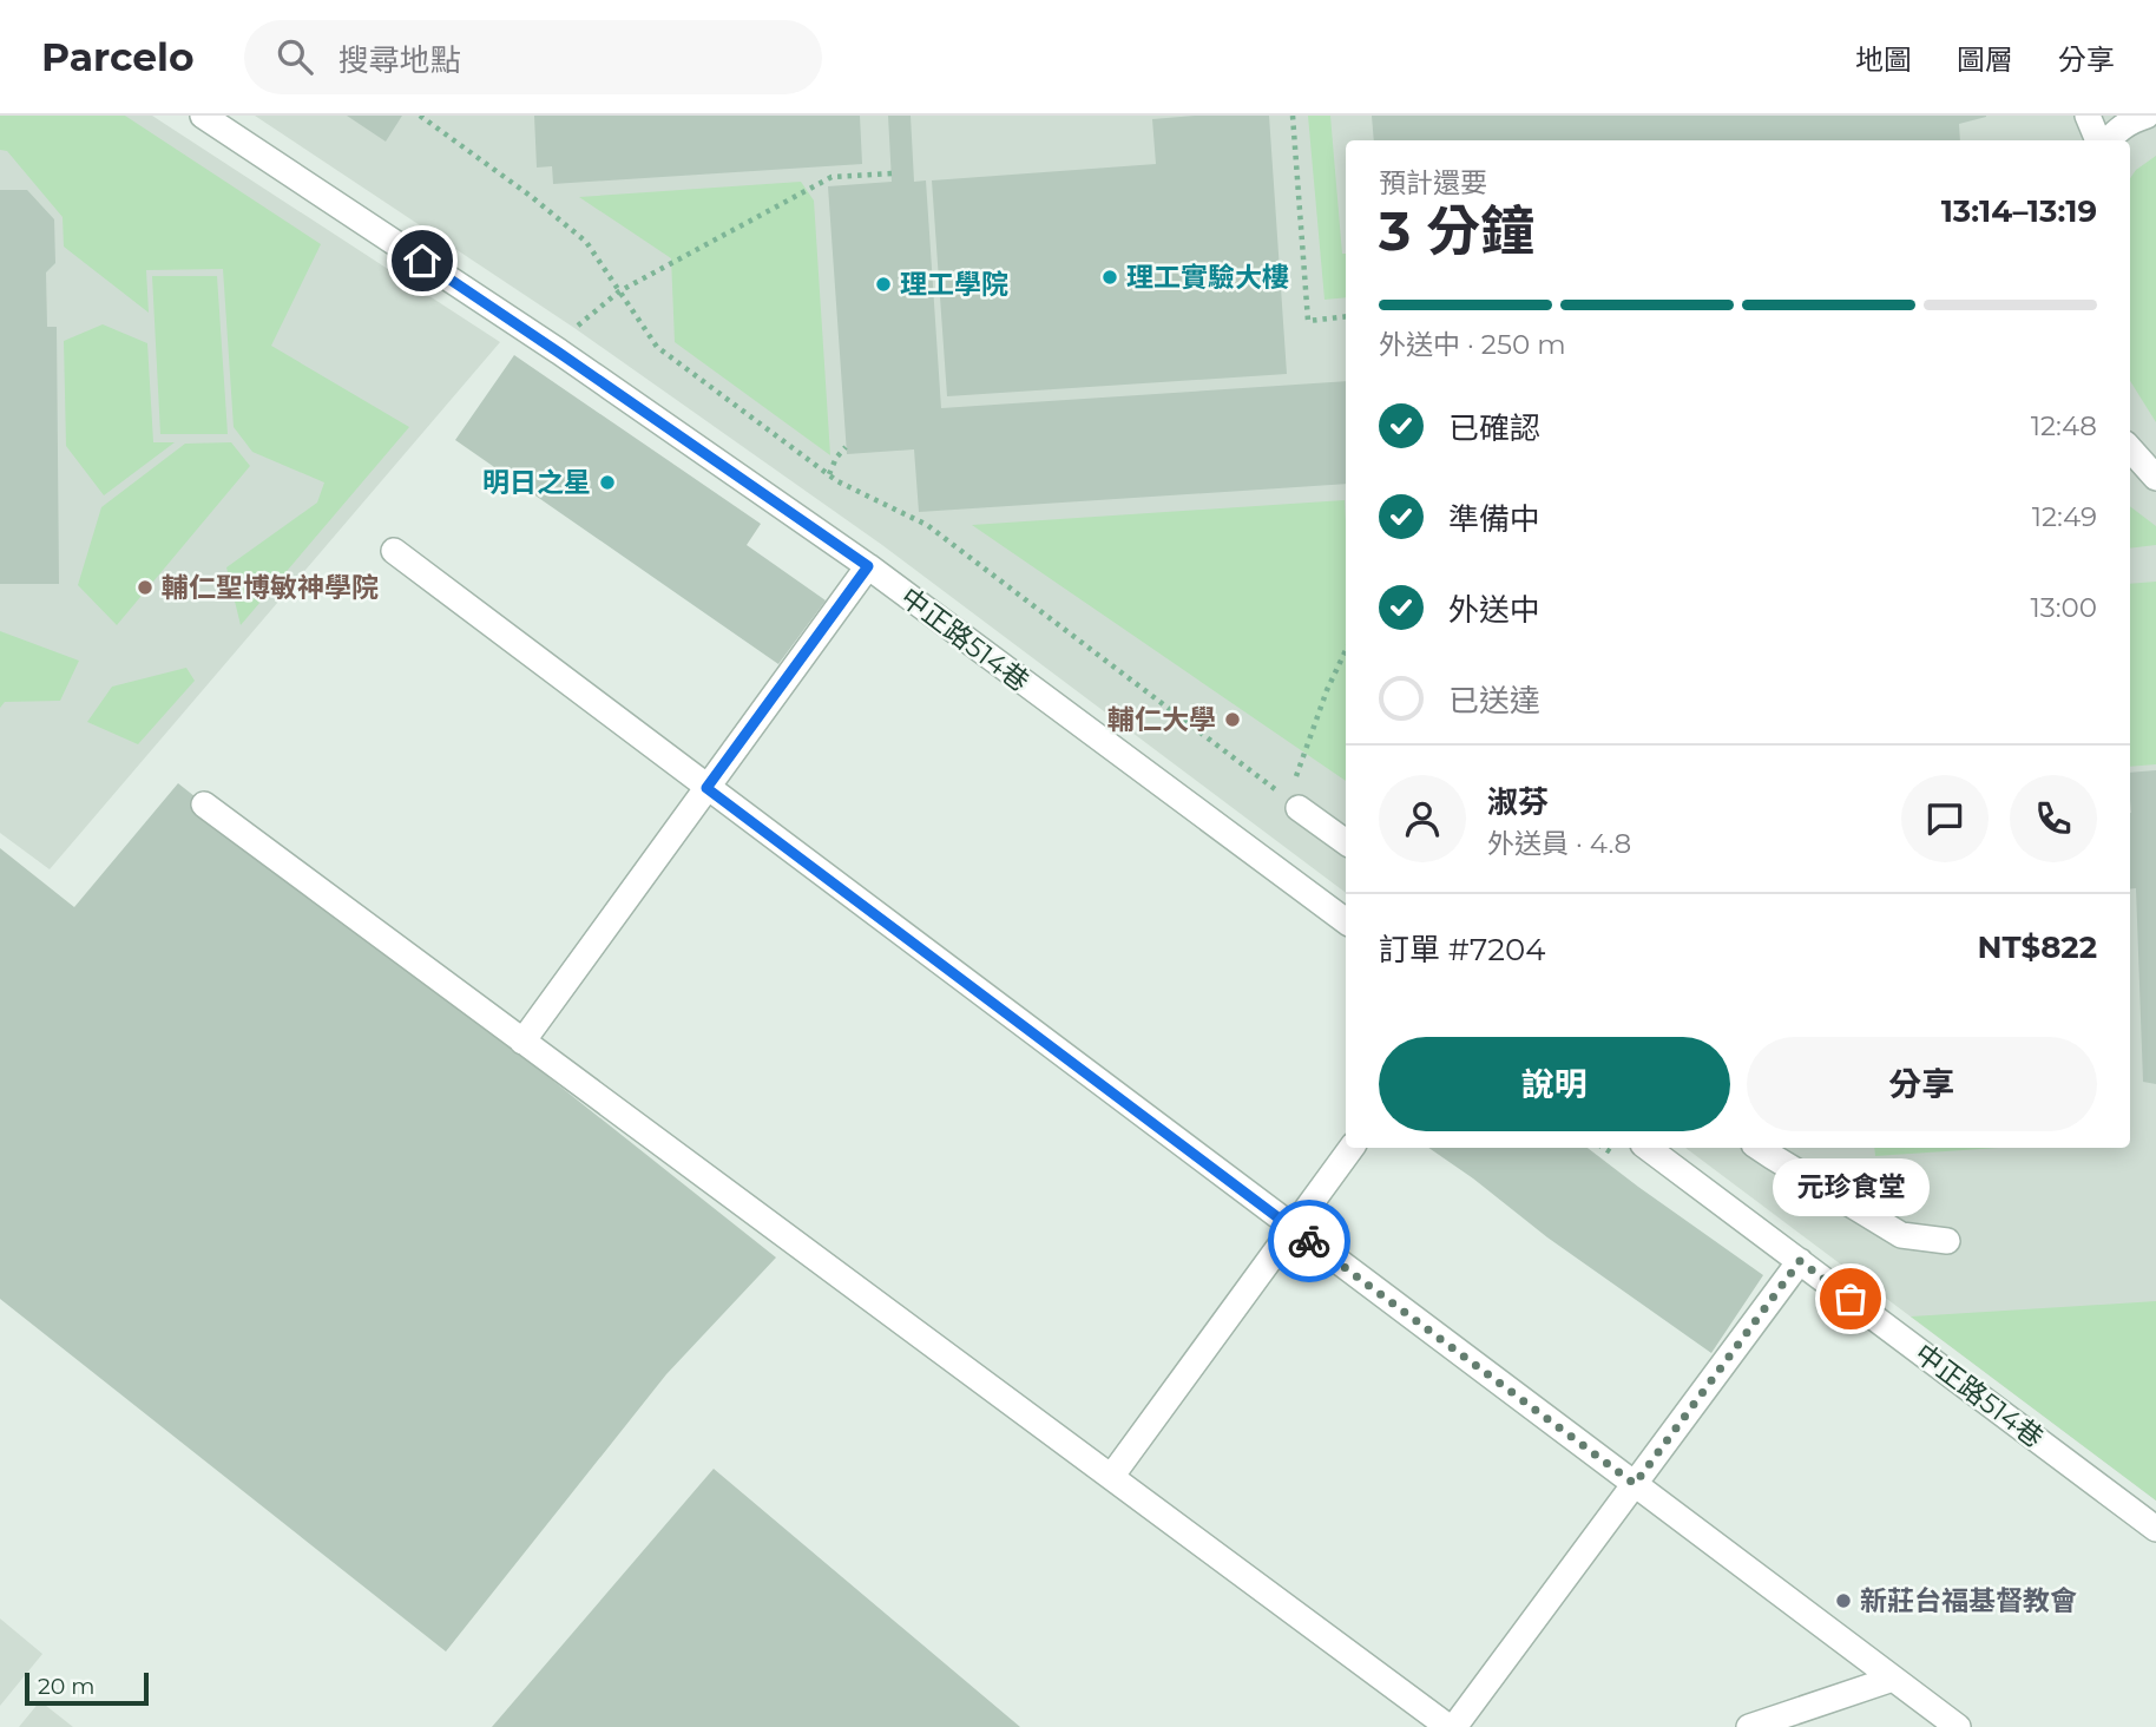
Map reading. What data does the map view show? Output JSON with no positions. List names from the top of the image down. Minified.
{"streets":{"street":["中正路514巷"]},"places":["理工實驗大樓","理工學院","明日之星","輔仁聖博敏神學院","輔仁大學","元珍食堂","新莊台福基督教會"],"scale_bar":"20 m","page":{"header":"Parcelo","search":"搜尋地點","nav":["地圖","圖層","分享"],"heading":["3 分鐘","預計還要","13:14–13:19"],"panel":["淑芬","外送員 · 4.8","訂單 #7204","NT$822"],"bar":"外送中 · 250 m","list":[["已確認","12:48"],["準備中","12:49"],["外送中","13:00"],"已送達"],"buttons":["說明","分享"],"bubble":"元珍食堂","scale":"20 m"}}
